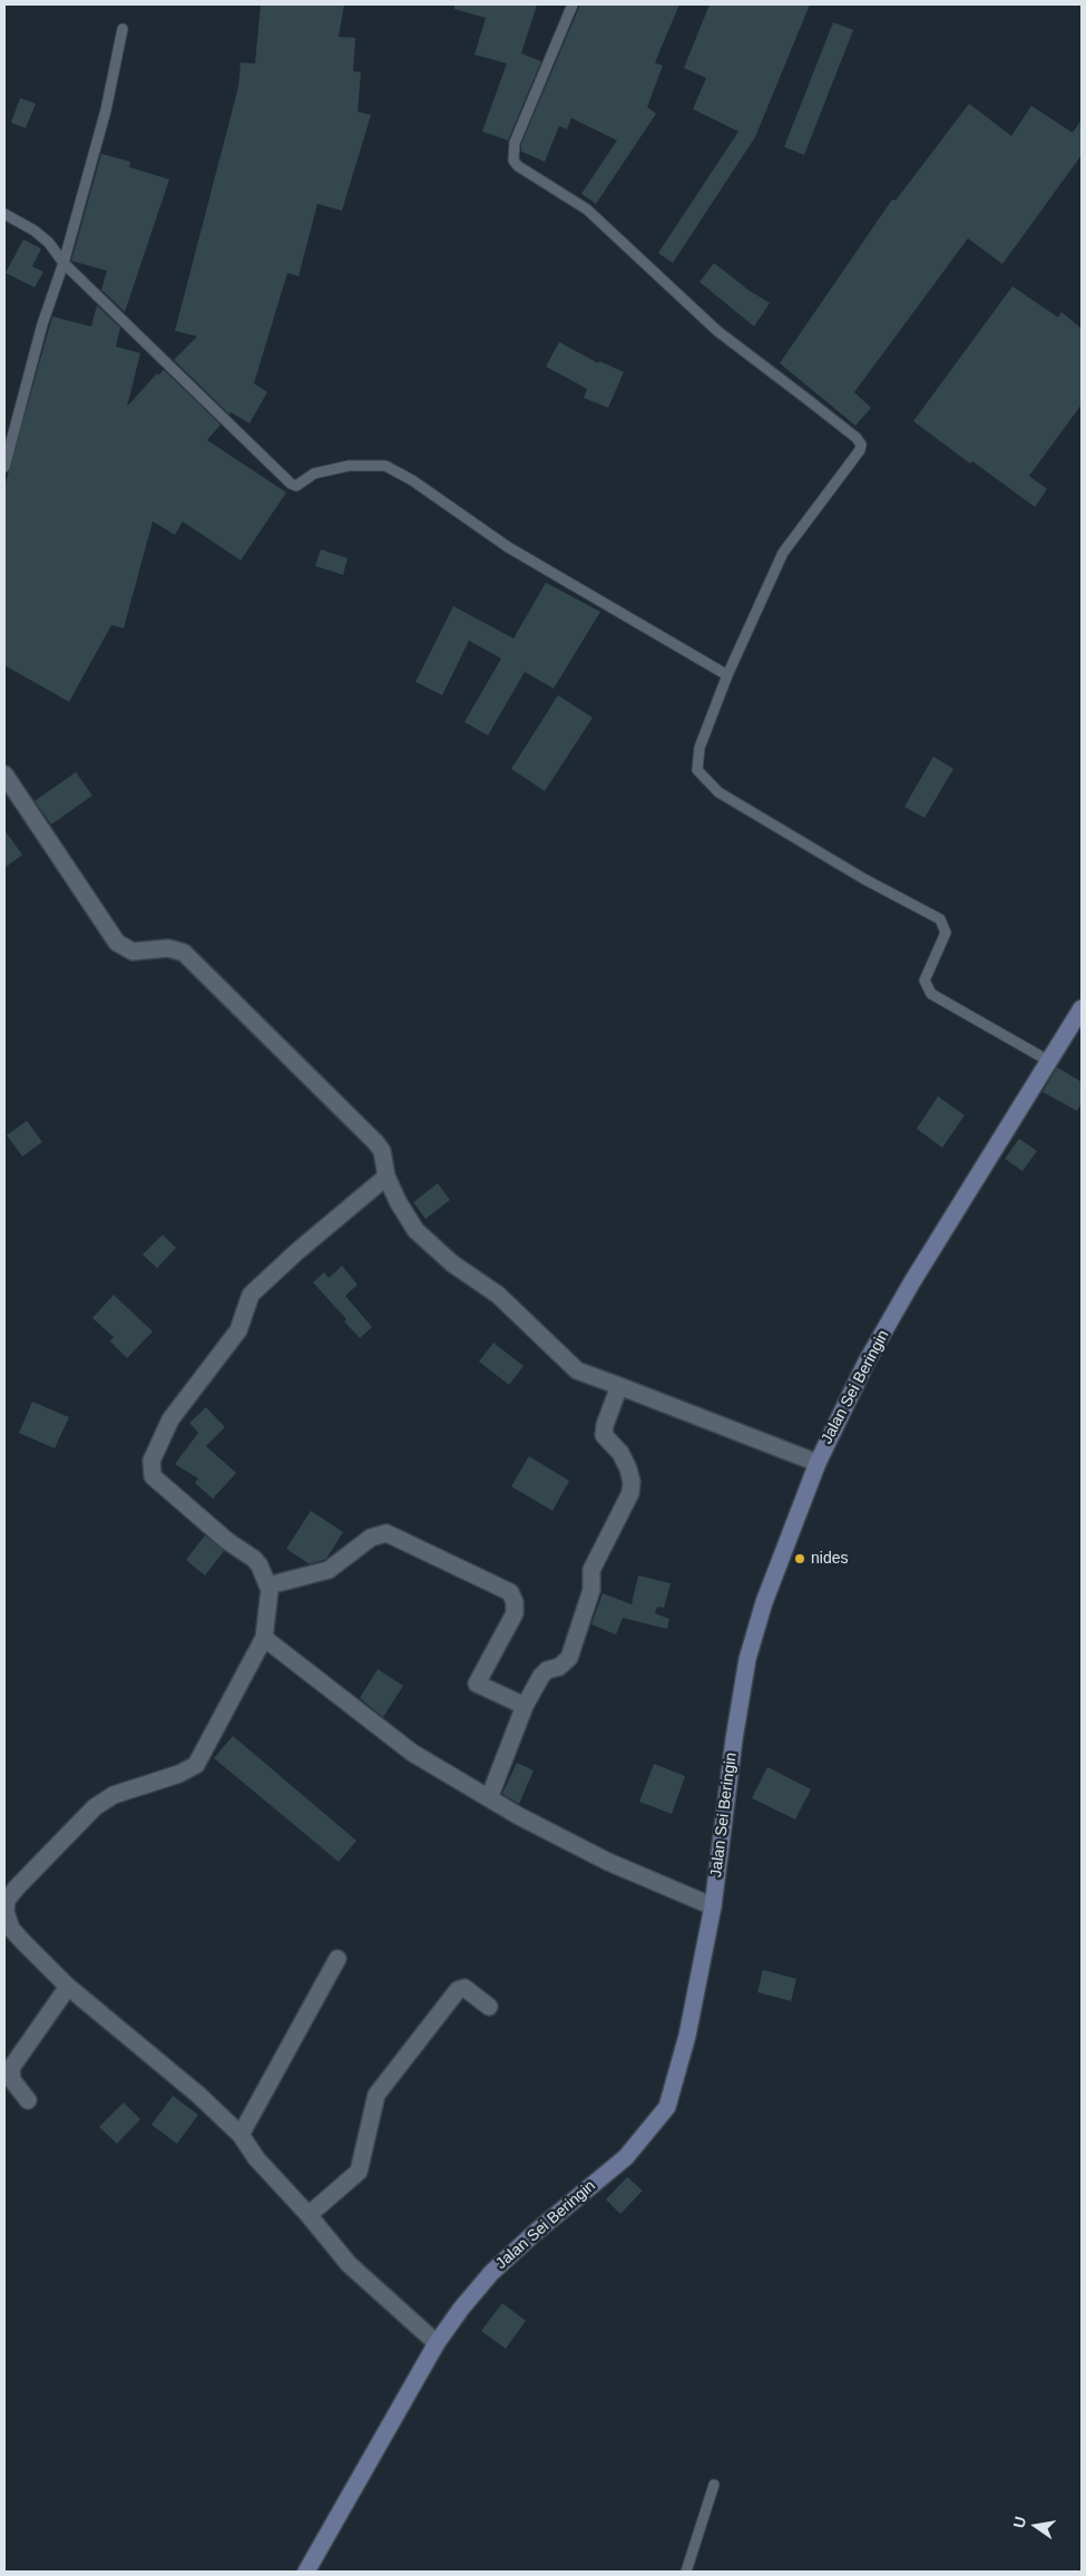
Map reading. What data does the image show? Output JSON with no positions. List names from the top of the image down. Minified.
{"streets":{"street":["Jalan Sei Beringin"]},"places":["nides"],"north":"left"}
